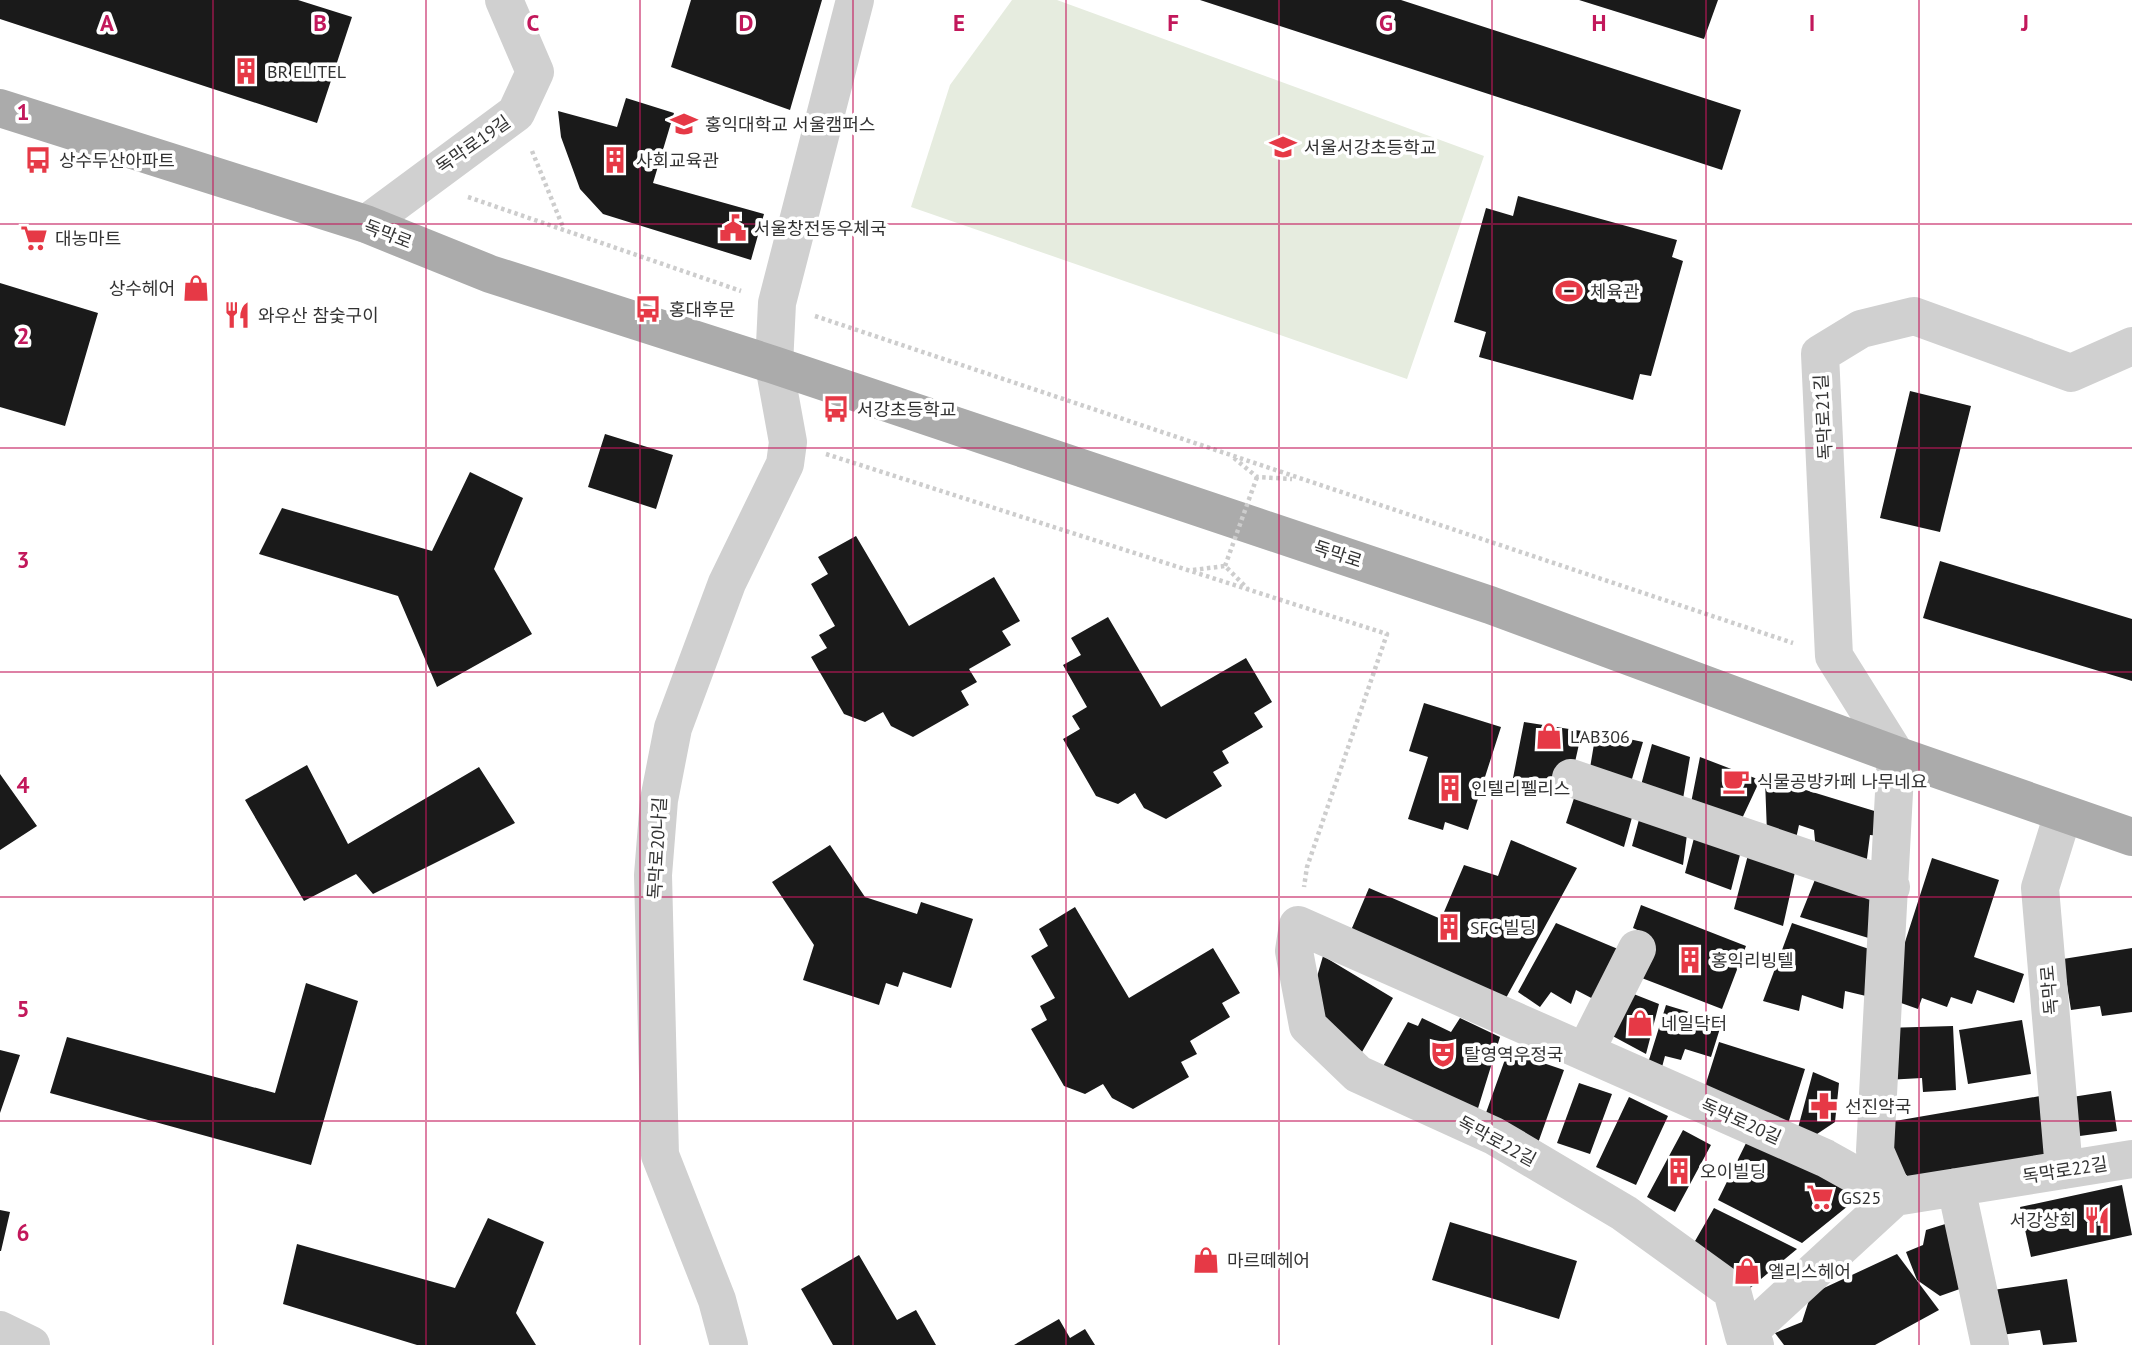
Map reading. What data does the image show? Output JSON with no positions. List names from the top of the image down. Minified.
{"streets":{"main road":["독막로"],"street":["독막로19길","독막로21길","독막로20나길","독막로20길","독막로22길"]},"crossings":[["독막로19길","독막로"],["독막로","독막로21길"],["독막로","독막로20나길"],["독막로","독막로22길"],["독막로20길","독막로22길"]],"places":{"building":["BR ELITEL","사회교육관","인텔리펠리스","SFC 빌딩","홍익리빙텔","오이빌딩"],"school or university":["홍익대학교 서울캠퍼스","서울서강초등학교"],"bus stop":["상수두산아파트","홍대후문","서강초등학교"],"public building":["서울창전동우체국"],"supermarket":["대농마트","GS25"],"shop":["상수헤어","LAB306","네일닥터","마르떼헤어","엘리스헤어"],"sports":["체육관"],"restaurant":["와우산 참숯구이","서강상회"],"cafe":["식물공방카페 나무네요"],"theatre":["탈영역우정국"],"pharmacy":["선진약국"]},"grid":{"columns":["A","B","C","D","E","F","G","H","I","J"],"rows":["1","2","3","4","5","6"]}}
